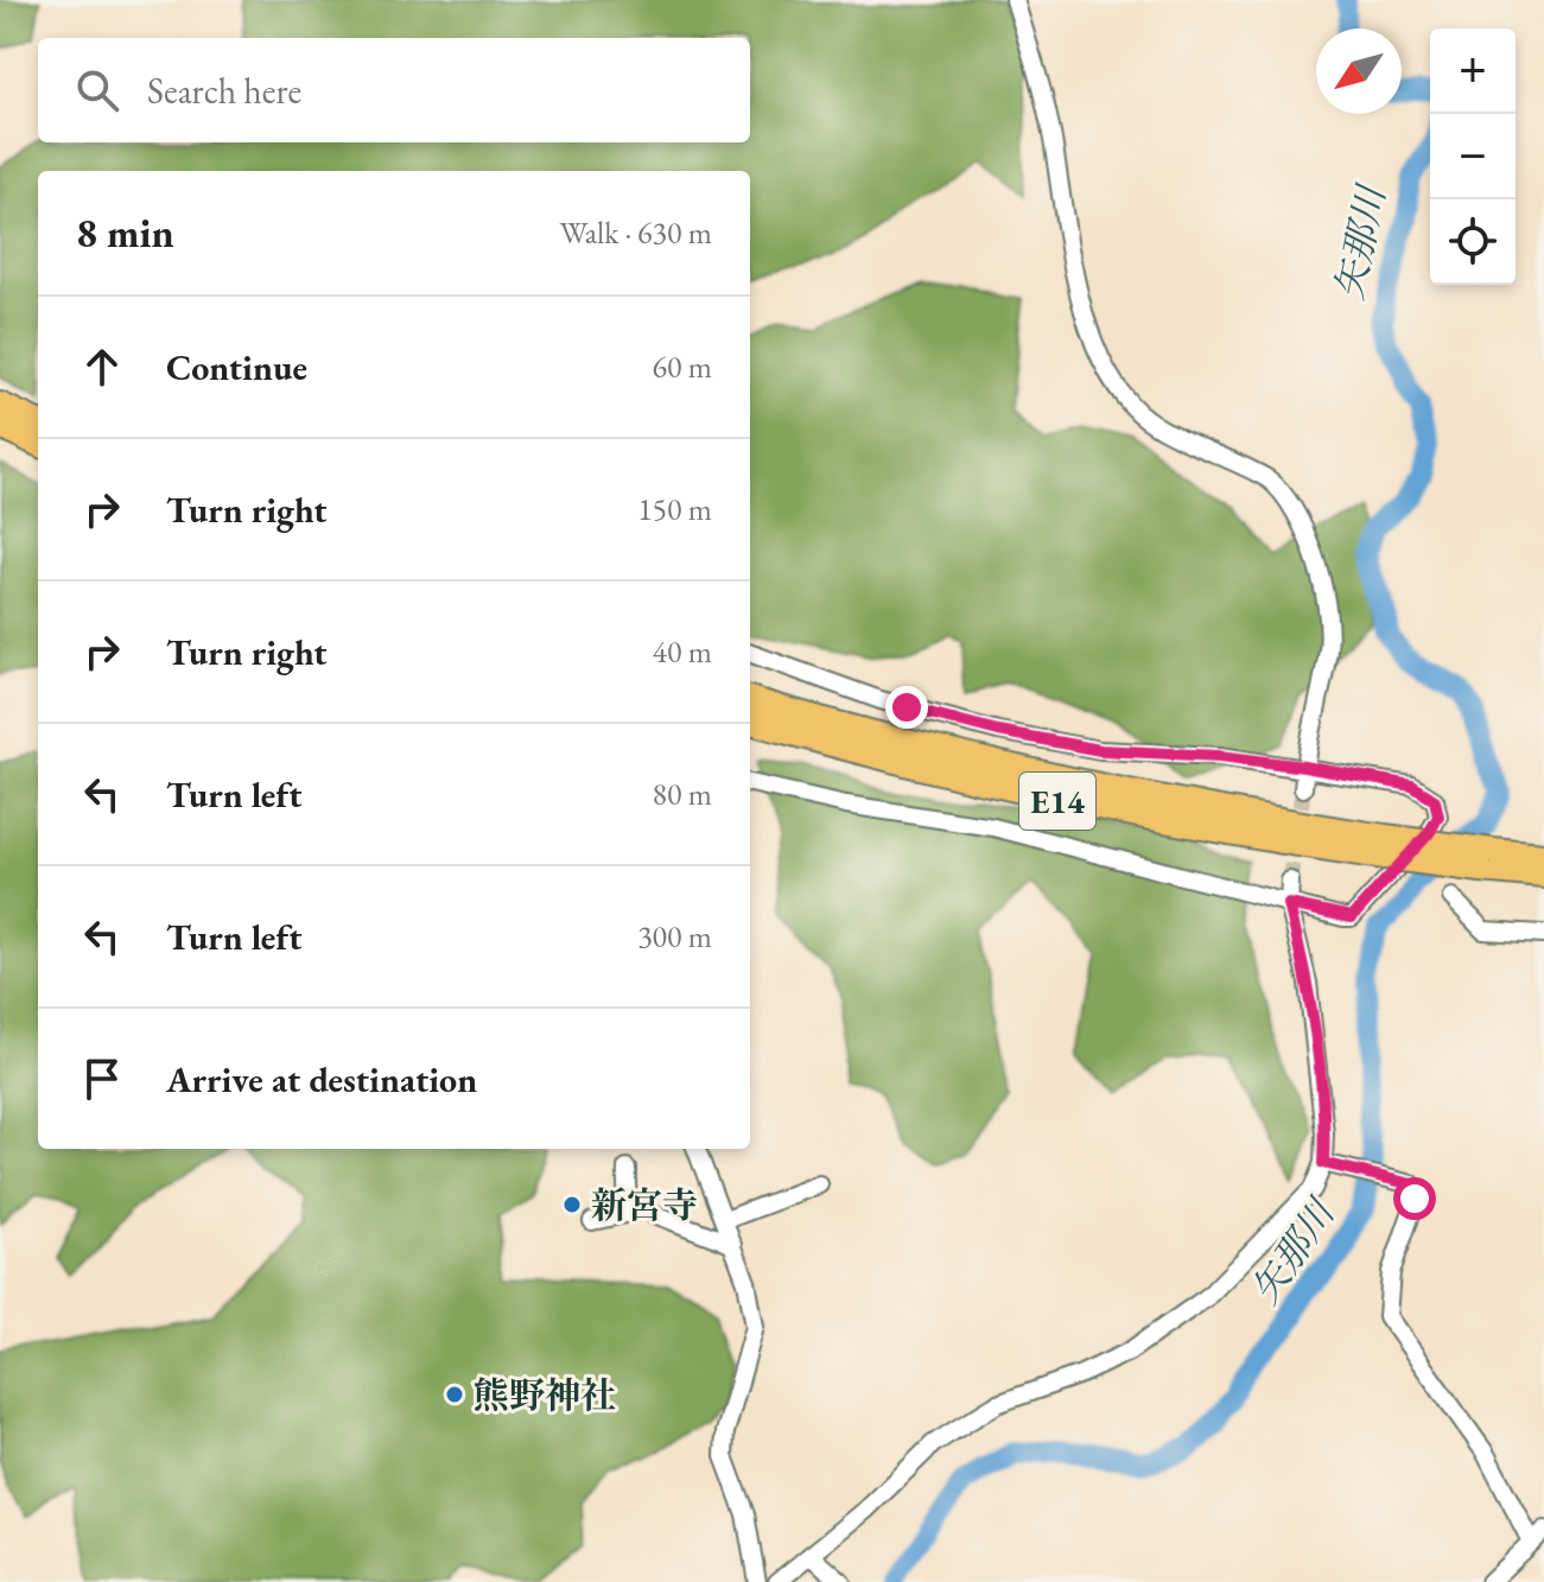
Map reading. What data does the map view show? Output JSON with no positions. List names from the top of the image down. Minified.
{"streets":{"highway":["E14"]},"water":["矢那川"],"places":["新宮寺","熊野神社"],"north":"bottom left","page":{"map_buttons":["+","−"],"search":"Search here","heading":["8 min","Walk · 630 m"],"list":[["Continue","60 m"],["Turn right","150 m"],["Turn right","40 m"],["Turn left","80 m"],["Turn left","300 m"],"Arrive at destination"]}}
